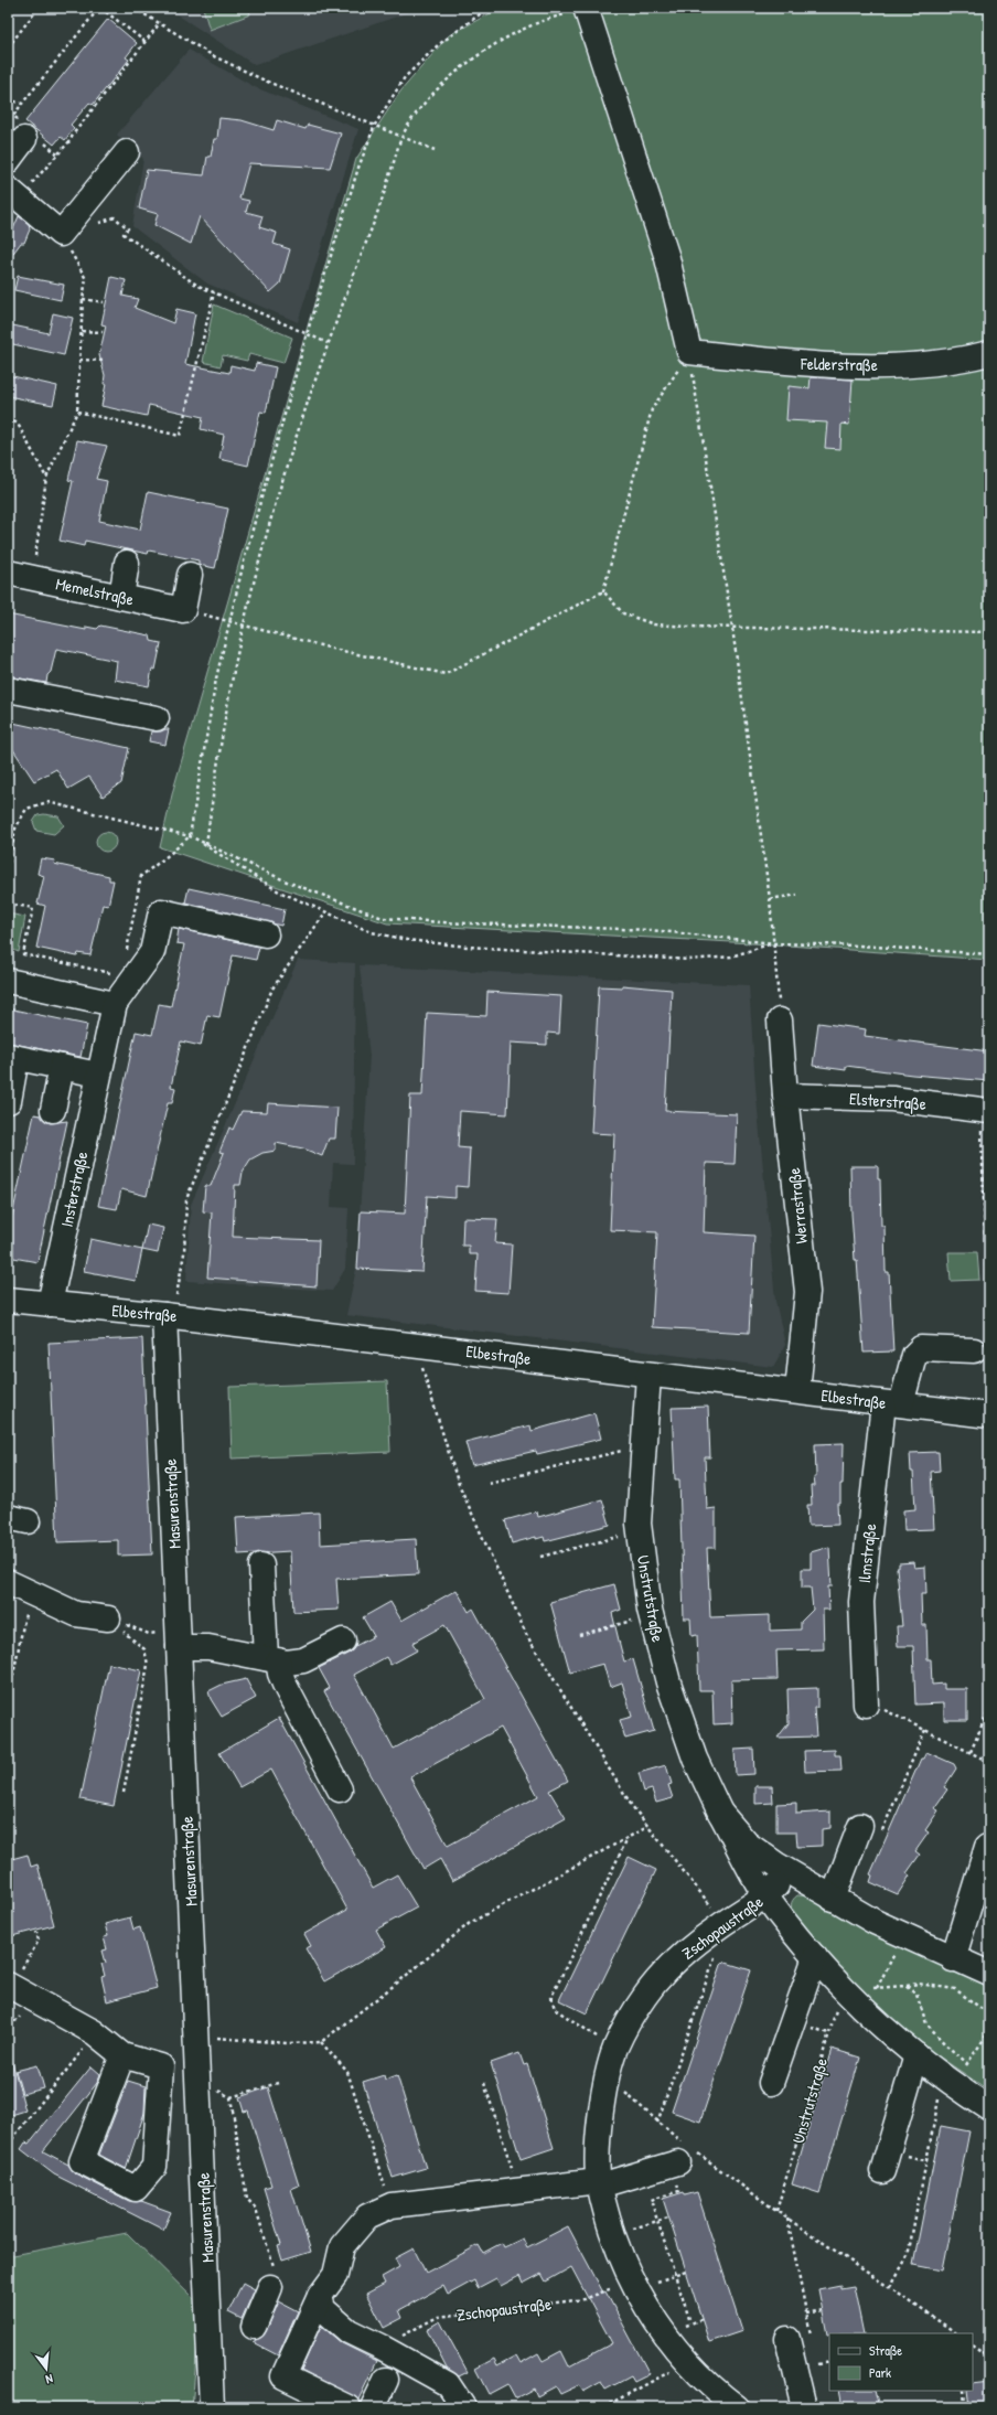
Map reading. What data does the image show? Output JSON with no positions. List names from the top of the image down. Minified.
{"streets":{"street":["Felderstraße","Memelstraße","Elsterstraße","Insterstraße","Werrastraße","Elbestraße","Masurenstraße","Ilmstraße","Unstrutstraße","Zschopaustraße"]},"crossings":[["Elsterstraße","Werrastraße"],["Insterstraße","Elbestraße"],["Werrastraße","Elbestraße"],["Elbestraße","Masurenstraße"],["Elbestraße","Ilmstraße"],["Elbestraße","Unstrutstraße"],["Unstrutstraße","Zschopaustraße"]],"legend":["Straße","Park"],"north":"bottom"}
